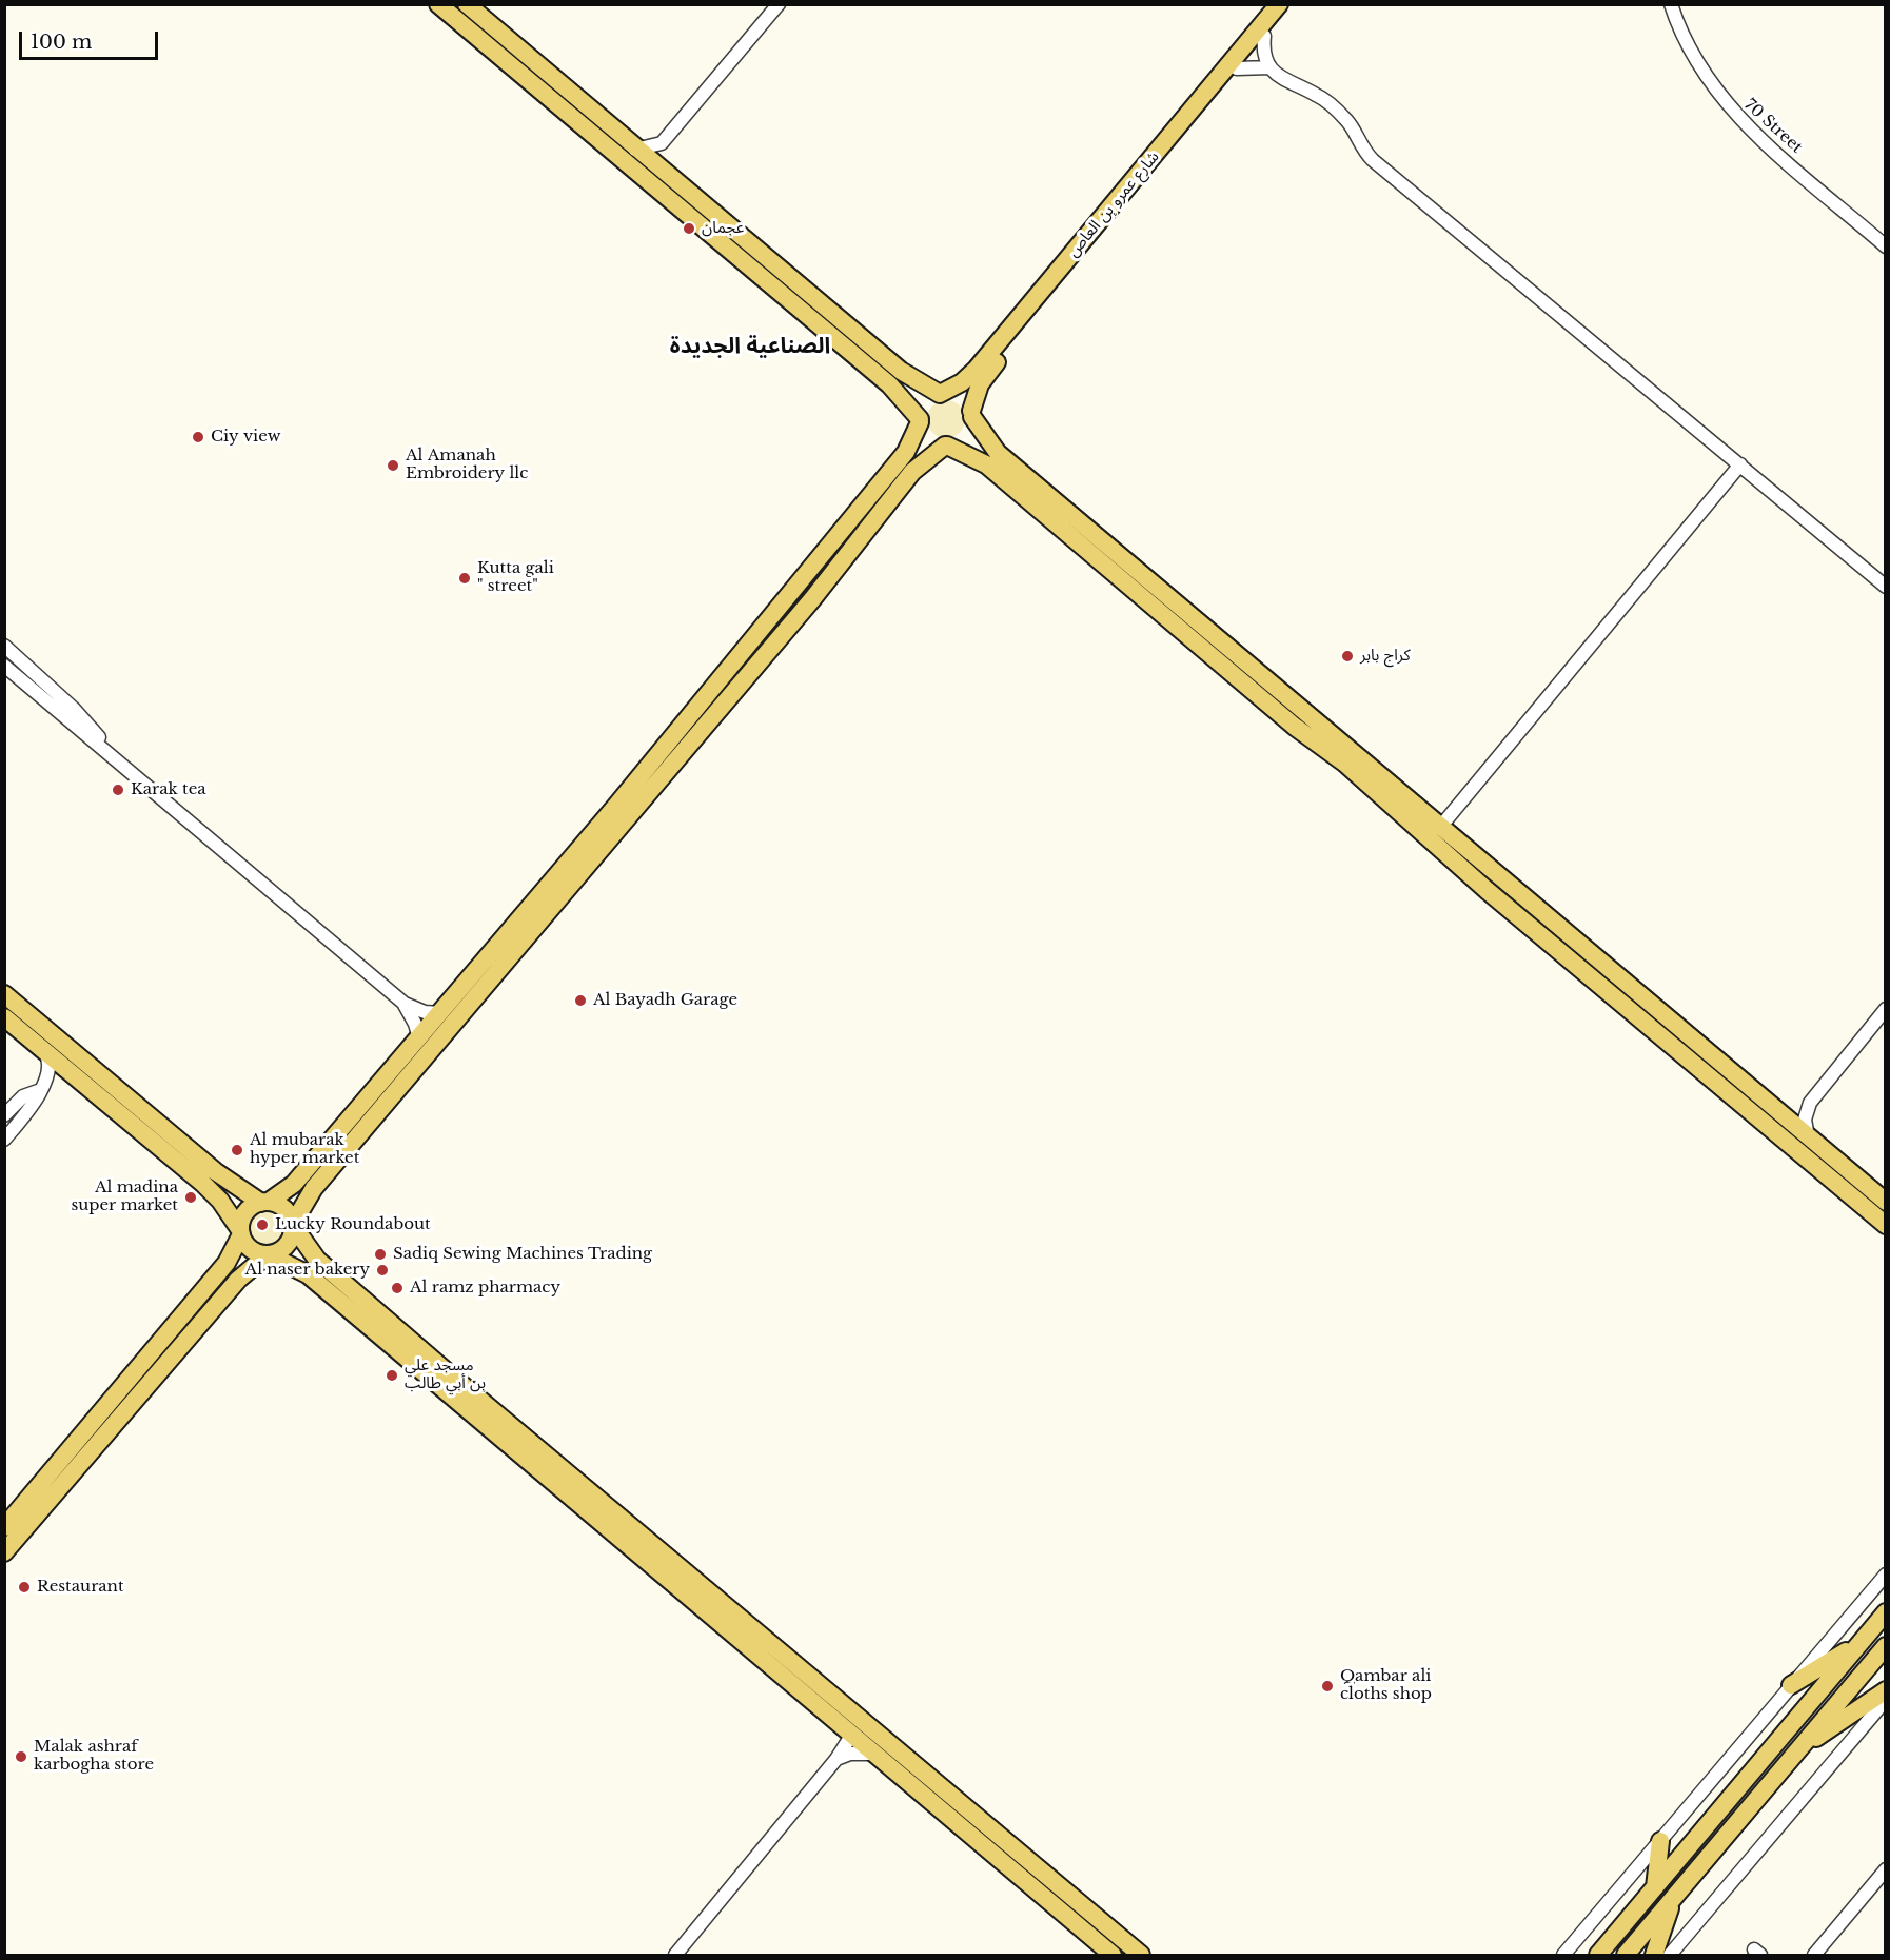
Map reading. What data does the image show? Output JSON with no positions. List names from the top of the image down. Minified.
{"streets":{"main road":["شارع عمرو بن العاص"],"street":["70 Street"]},"districts":["الصناعية الجديدة"],"places":["عجمان","Ciy view","Al Amanah Embroidery llc","Kutta gali \" street\"","كراج بابر","Karak tea","Al Bayadh Garage","Al mubarak hyper market","Al madina super market","Lucky Roundabout","Sadiq Sewing Machines Trading","Al naser bakery","Al ramz pharmacy","مسجد علي بن أبي طالب","Restaurant","Qambar ali cloths shop","Malak ashraf karbogha store"],"scale_bar":"100 m"}
